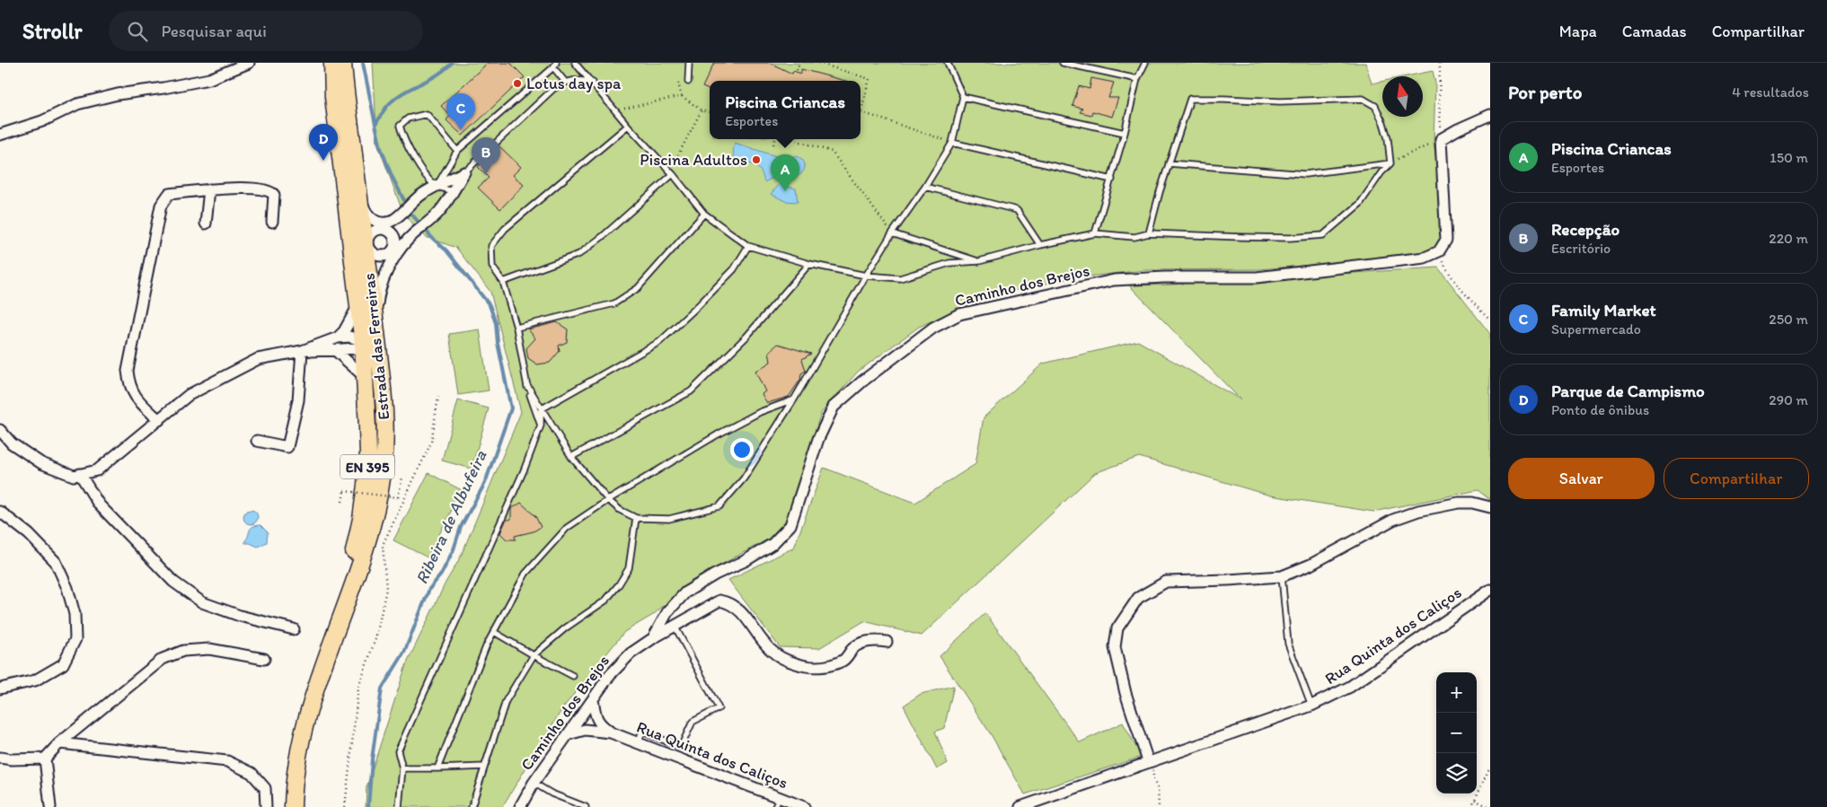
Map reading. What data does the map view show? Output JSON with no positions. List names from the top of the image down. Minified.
{"streets":{"main road":["Estrada das Ferreiras","EN 395"],"street":["Caminho dos Brejos","Rua Quinta dos Caliços"]},"water":["Ribeira de Albufeira"],"places":["Lotus day spa","Piscina Adultos"],"north":"top","page":{"header":"Strollr","search":"Pesquisar aqui","nav":["Mapa","Camadas","Compartilhar"],"heading":["Por perto","4 resultados"],"popup":["Piscina Criancas","Esportes"],"pins":["C","D","B","A"],"list":[{"mark":"A","name":"Piscina Criancas","note":"Esportes","value":"150 m"},{"mark":"B","name":"Recepção","note":"Escritório","value":"220 m"},{"mark":"C","name":"Family Market","note":"Supermercado","value":"250 m"},{"mark":"D","name":"Parque de Campismo","note":"Ponto de ônibus","value":"290 m"}],"buttons":["Salvar","Compartilhar"],"map_buttons":["+","−"]}}
